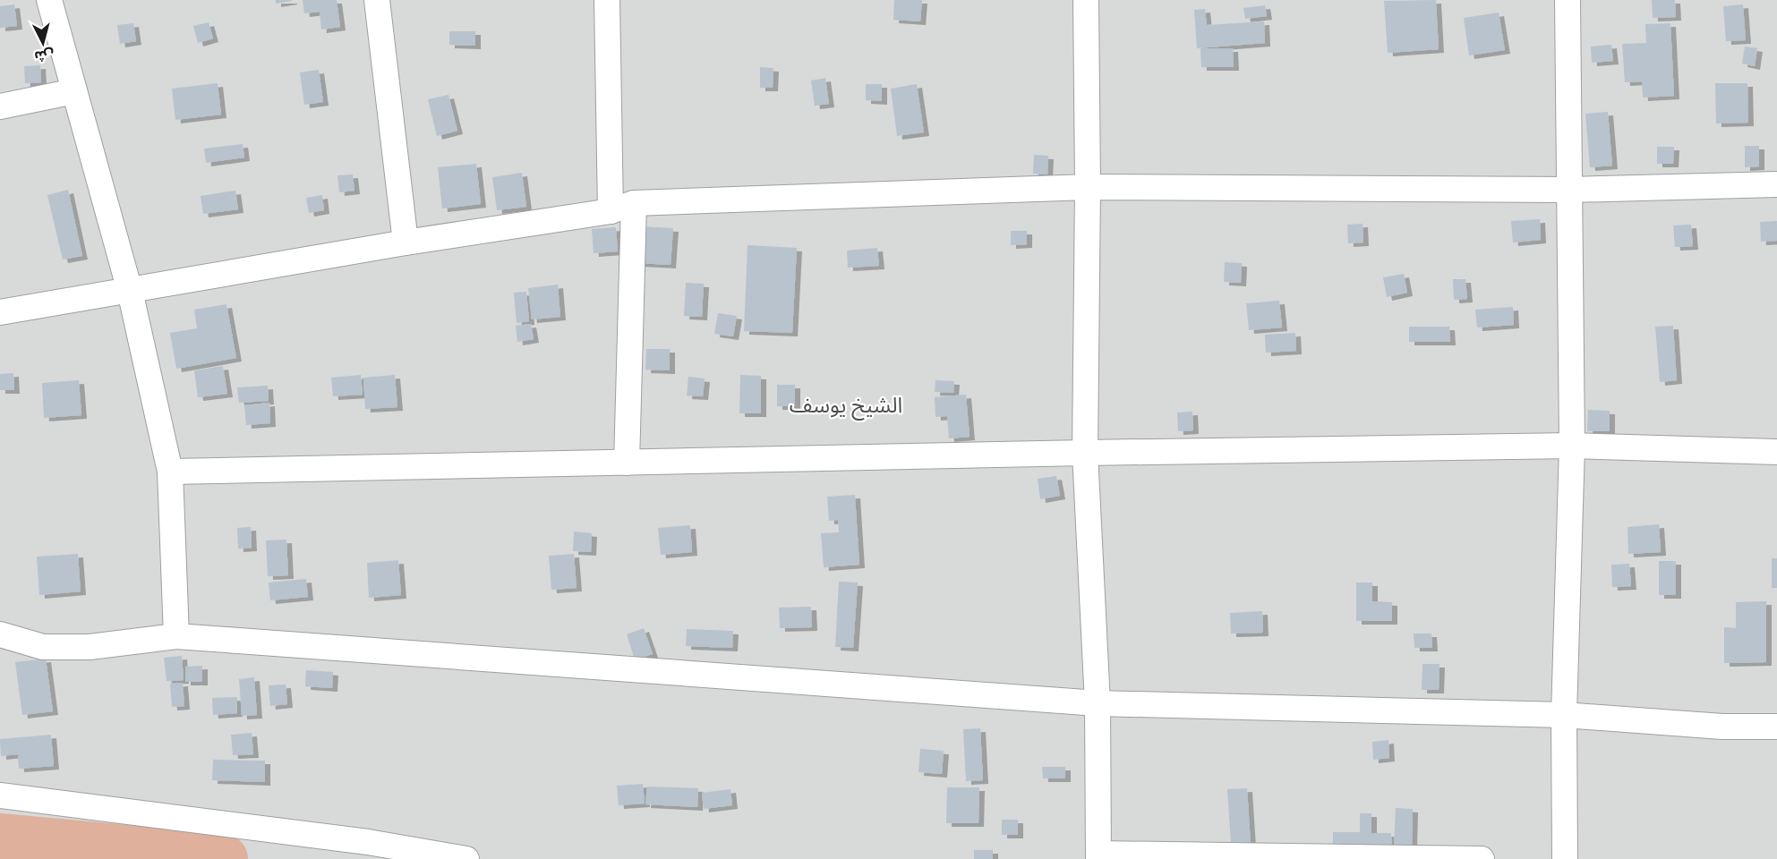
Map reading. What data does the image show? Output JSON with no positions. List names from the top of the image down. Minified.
{"districts":["الشيخ يوسف"],"north":"bottom"}
